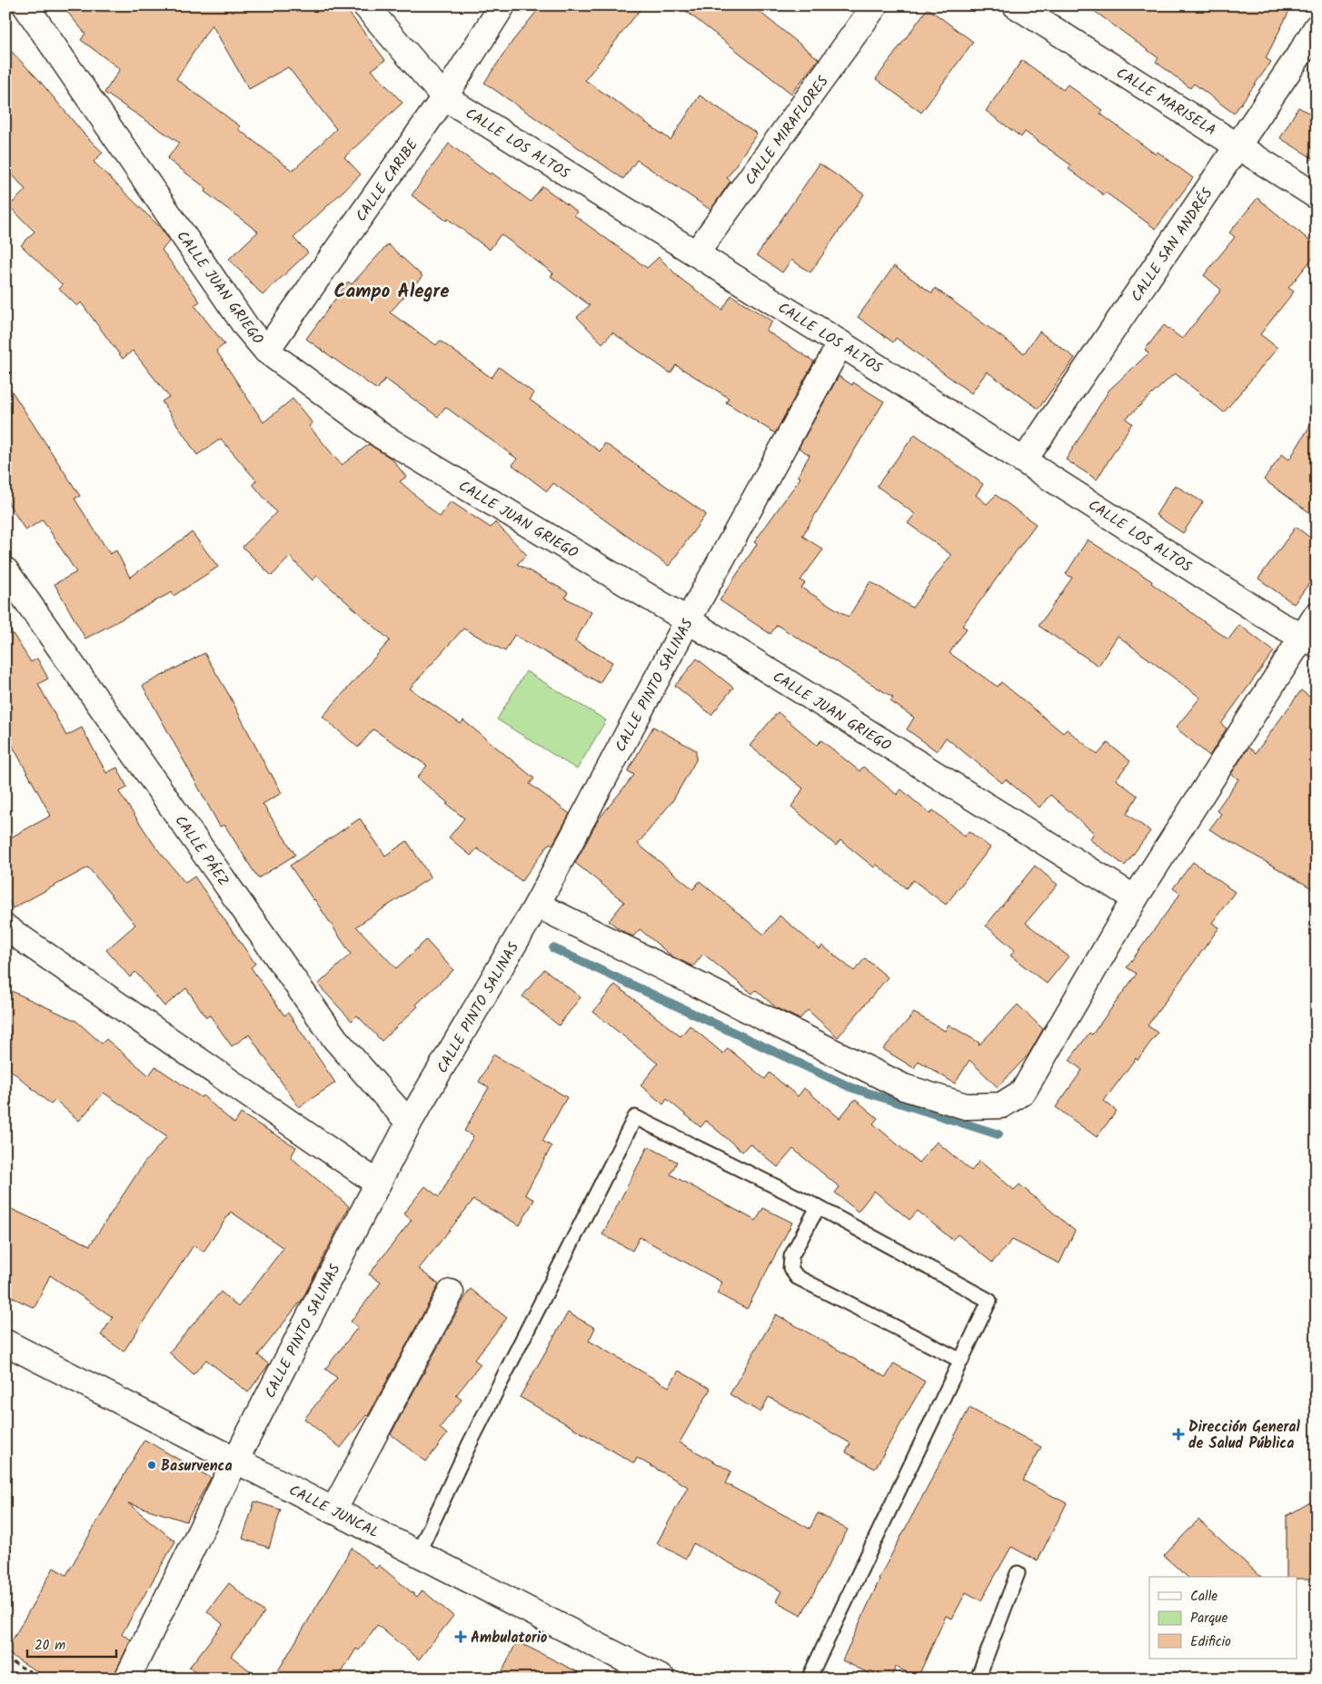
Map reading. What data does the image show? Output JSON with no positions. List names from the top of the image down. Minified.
{"streets":{"street":["CALLE MARISELA","CALLE MIRAFLORES","CALLE LOS ALTOS","CALLE CARIBE","CALLE SAN ANDRÉS","CALLE JUAN GRIEGO","CALLE PINTO SALINAS","CALLE PÁEZ","CALLE JUNCAL"]},"crossings":[["CALLE MARISELA","CALLE SAN ANDRÉS"],["CALLE MIRAFLORES","CALLE LOS ALTOS"],["CALLE LOS ALTOS","CALLE CARIBE"],["CALLE LOS ALTOS","CALLE SAN ANDRÉS"],["CALLE LOS ALTOS","CALLE PINTO SALINAS"],["CALLE CARIBE","CALLE JUAN GRIEGO"],["CALLE JUAN GRIEGO","CALLE PINTO SALINAS"],["CALLE PINTO SALINAS","CALLE PÁEZ"],["CALLE PINTO SALINAS","CALLE JUNCAL"]],"districts":["Campo Alegre"],"places":{"health":["Dirección General de Salud Pública","Ambulatorio"],"other":["Basurvenca"]},"legend":["Calle","Parque","Edificio"],"scale_bar":"20 m"}
